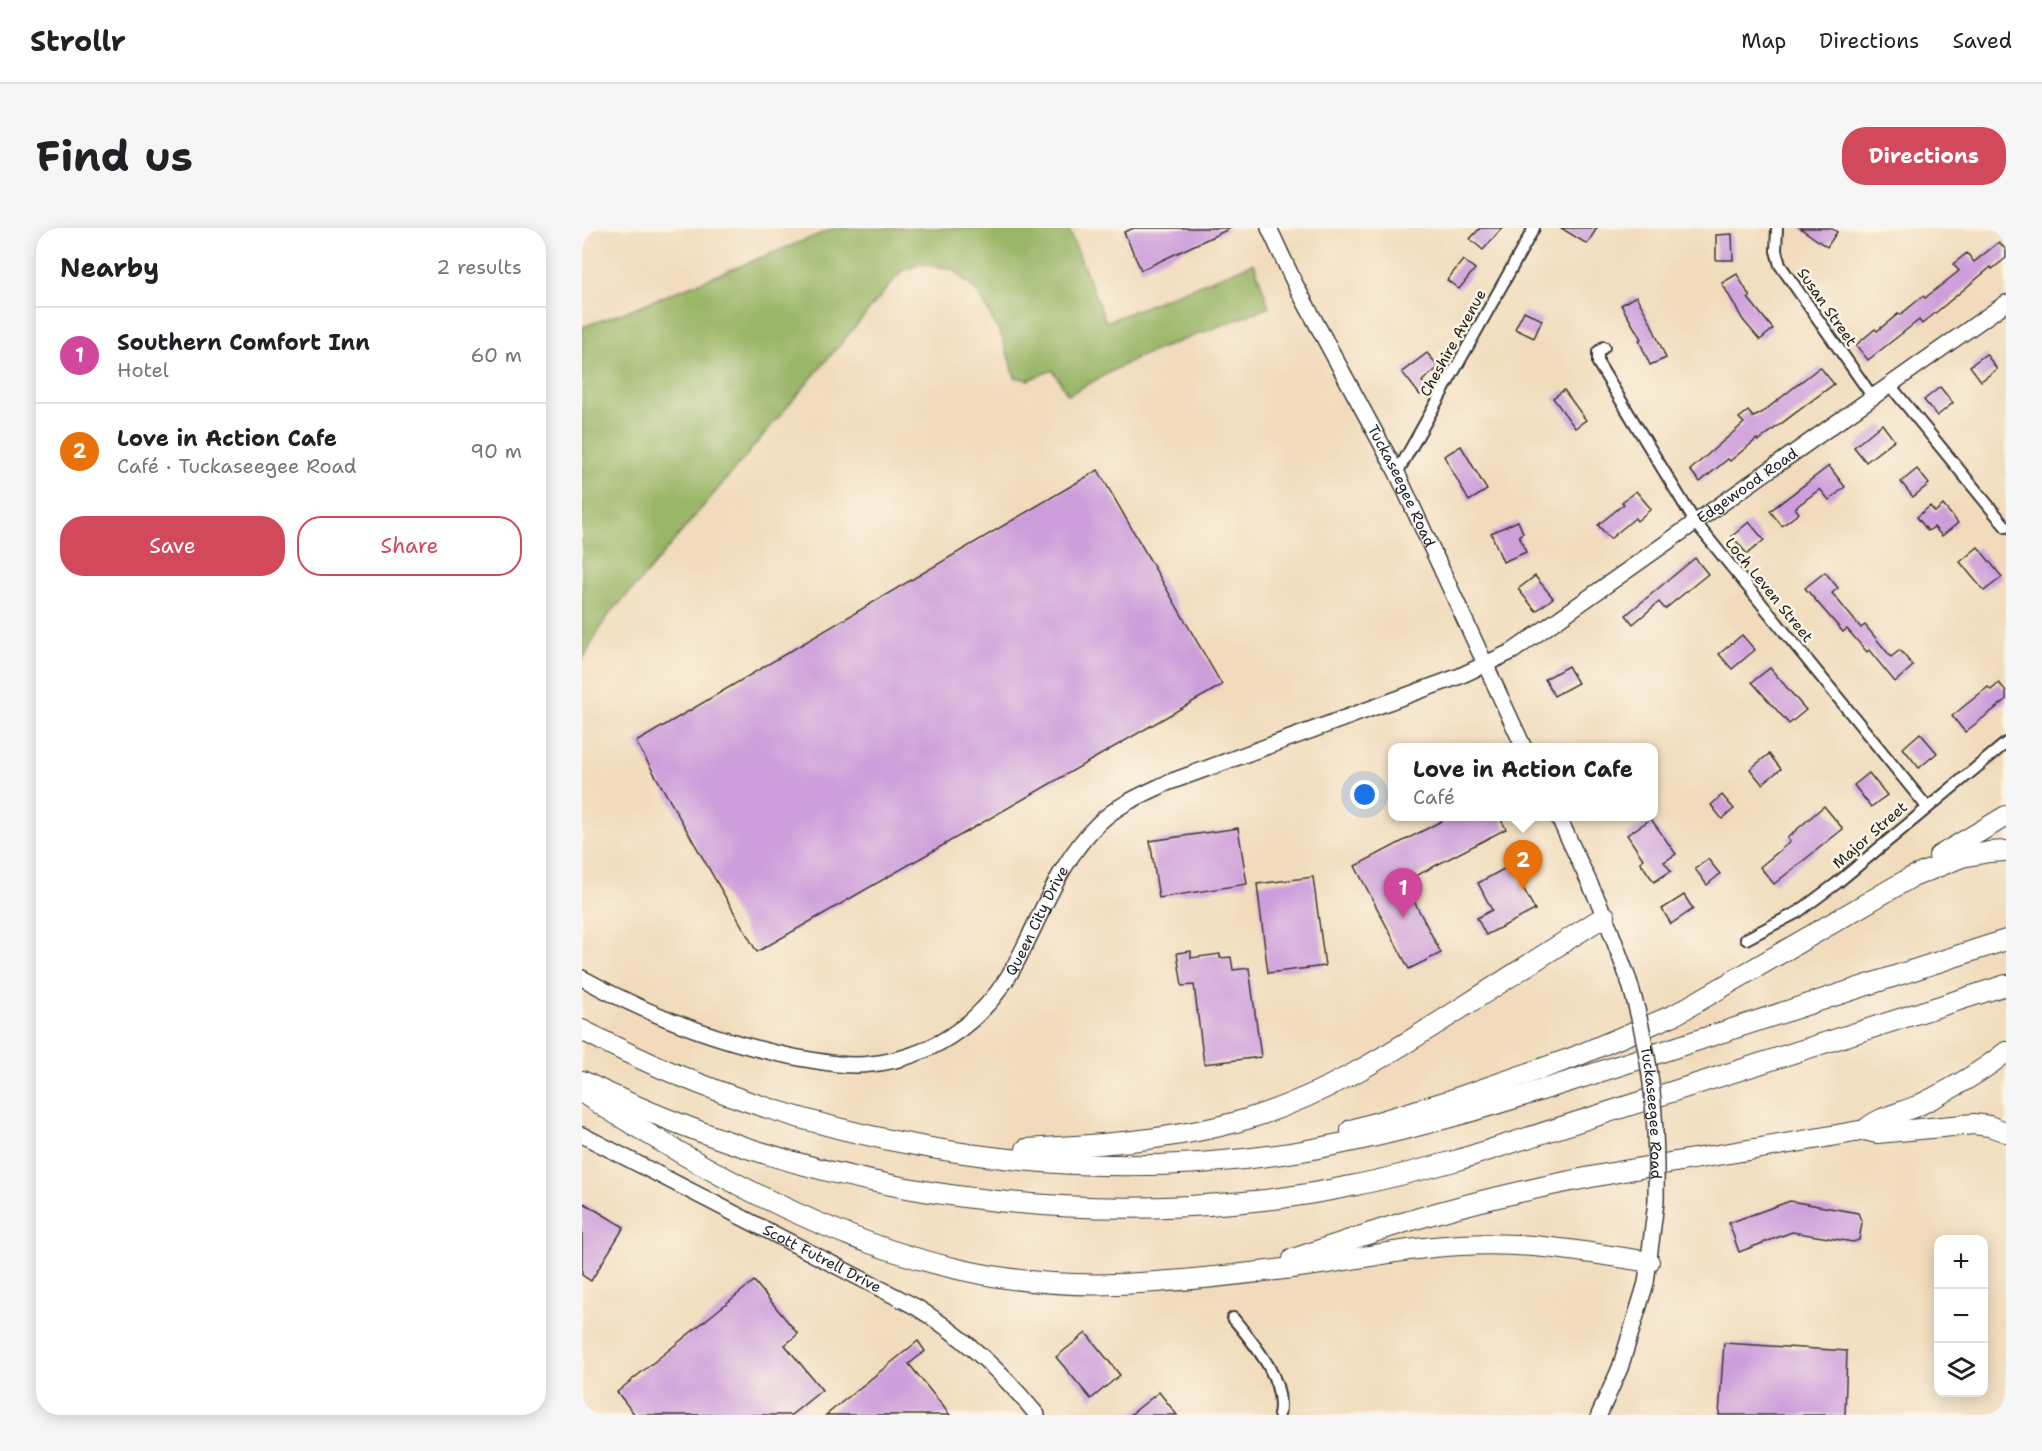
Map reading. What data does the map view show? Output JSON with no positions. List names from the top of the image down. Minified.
{"streets":{"street":["Susan Street","Cheshire Avenue","Tuckaseegee Road","Edgewood Road","Loch Leven Street","Major Street","Queen City Drive","Scott Futrell Drive"]},"crossings":[["Susan Street","Edgewood Road"],["Cheshire Avenue","Tuckaseegee Road"],["Tuckaseegee Road","Edgewood Road"],["Tuckaseegee Road","Queen City Drive"],["Edgewood Road","Loch Leven Street"],["Edgewood Road","Queen City Drive"],["Loch Leven Street","Major Street"]],"page":{"header":"Strollr","nav":["Map","Directions","Saved"],"buttons":["Directions",["Save","Share"]],"title":"Find us","heading":["Nearby","2 results"],"list":[{"mark":"1","name":"Southern Comfort Inn","note":"Hotel","value":"60 m"},{"mark":"2","name":"Love in Action Cafe","note":"Café · Tuckaseegee Road","value":"90 m"}],"popup":["Love in Action Cafe","Café"],"pins":["2","1"],"map_buttons":["+","−"]}}
